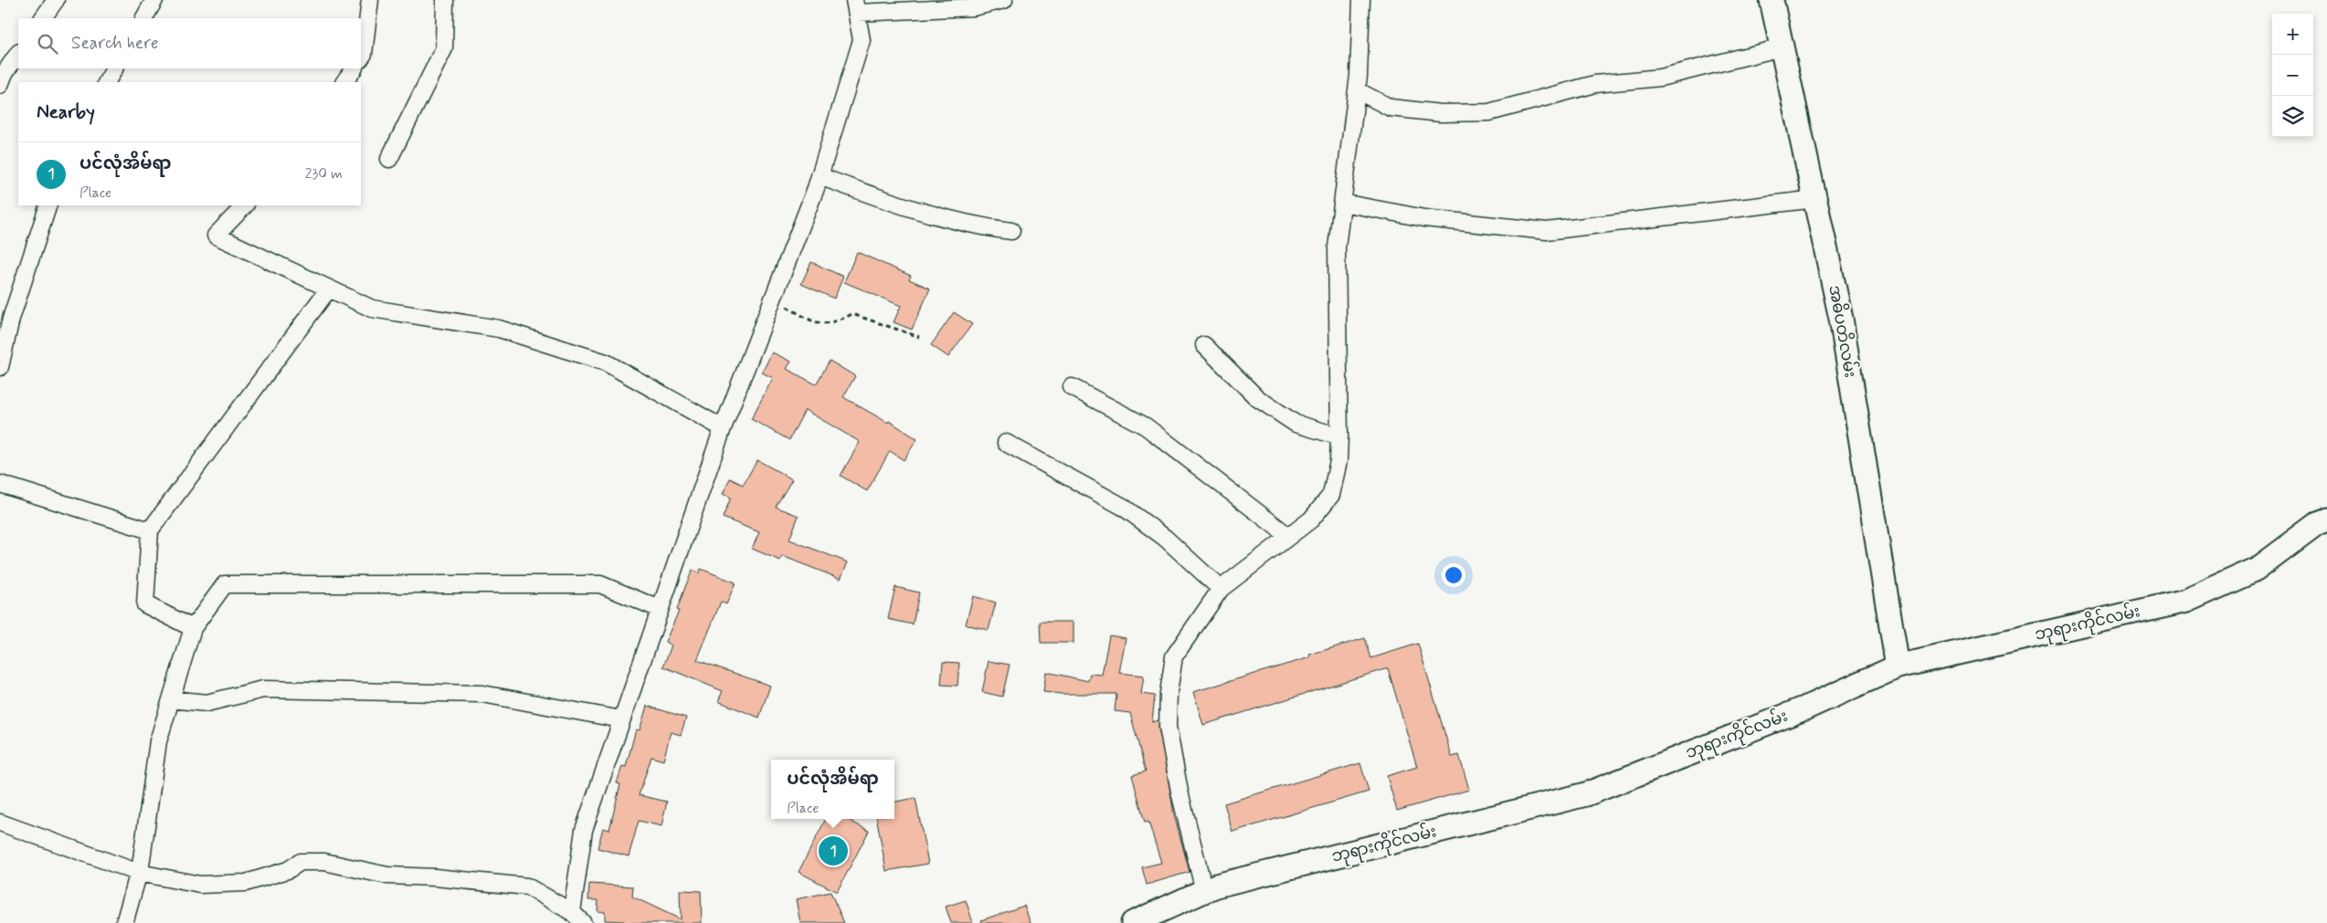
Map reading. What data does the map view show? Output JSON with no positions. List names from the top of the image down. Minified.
{"streets":{"street":["အဓိပတိလမ်း","ဘုရားကိုင်လမ်း"]},"crossings":[["အဓိပတိလမ်း","ဘုရားကိုင်လမ်း"]],"page":{"map_buttons":["+","−"],"search":"Search here","heading":"Nearby","list":[{"mark":"1","name":"ပင်လုံအိမ်ရာ","note":"Place","value":"230 m"}],"popup":["ပင်လုံအိမ်ရာ","Place"],"pins":"1"}}
